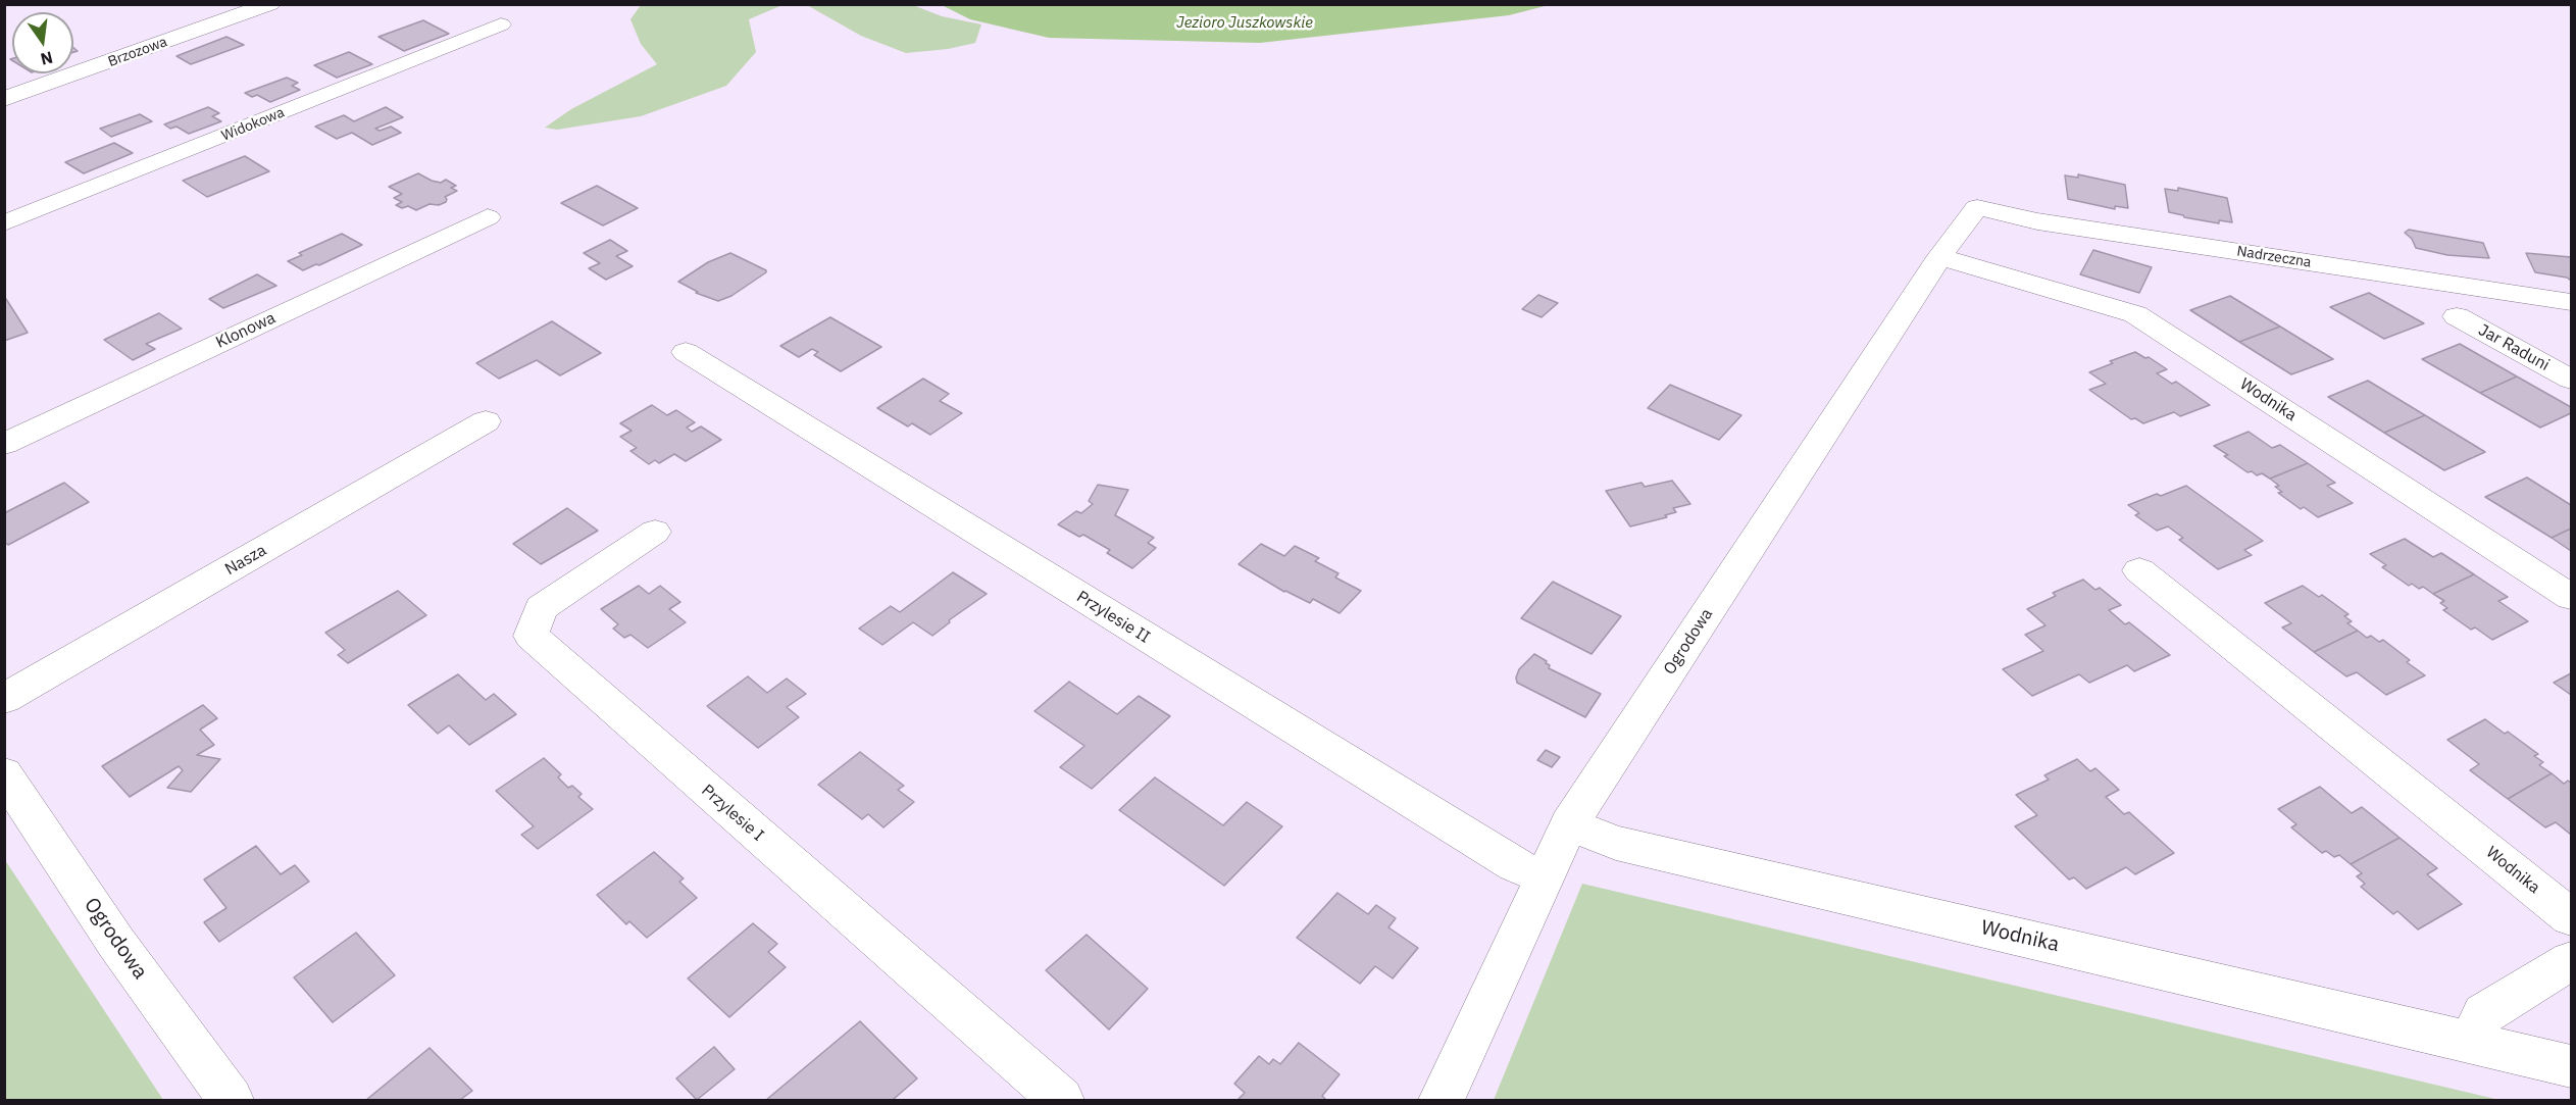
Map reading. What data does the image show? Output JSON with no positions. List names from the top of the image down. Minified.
{"streets":{"street":["Brzozowa","Widokowa","Nadrzeczna","Klonowa","Jar Raduni","Wodnika","Nasza","Przylesie II","Ogrodowa","Przylesie I"]},"crossings":[["Nadrzeczna","Ogrodowa"],["Wodnika","Ogrodowa"],["Przylesie II","Ogrodowa"]],"water":["Jezioro Juszkowskie"],"north":"bottom"}
